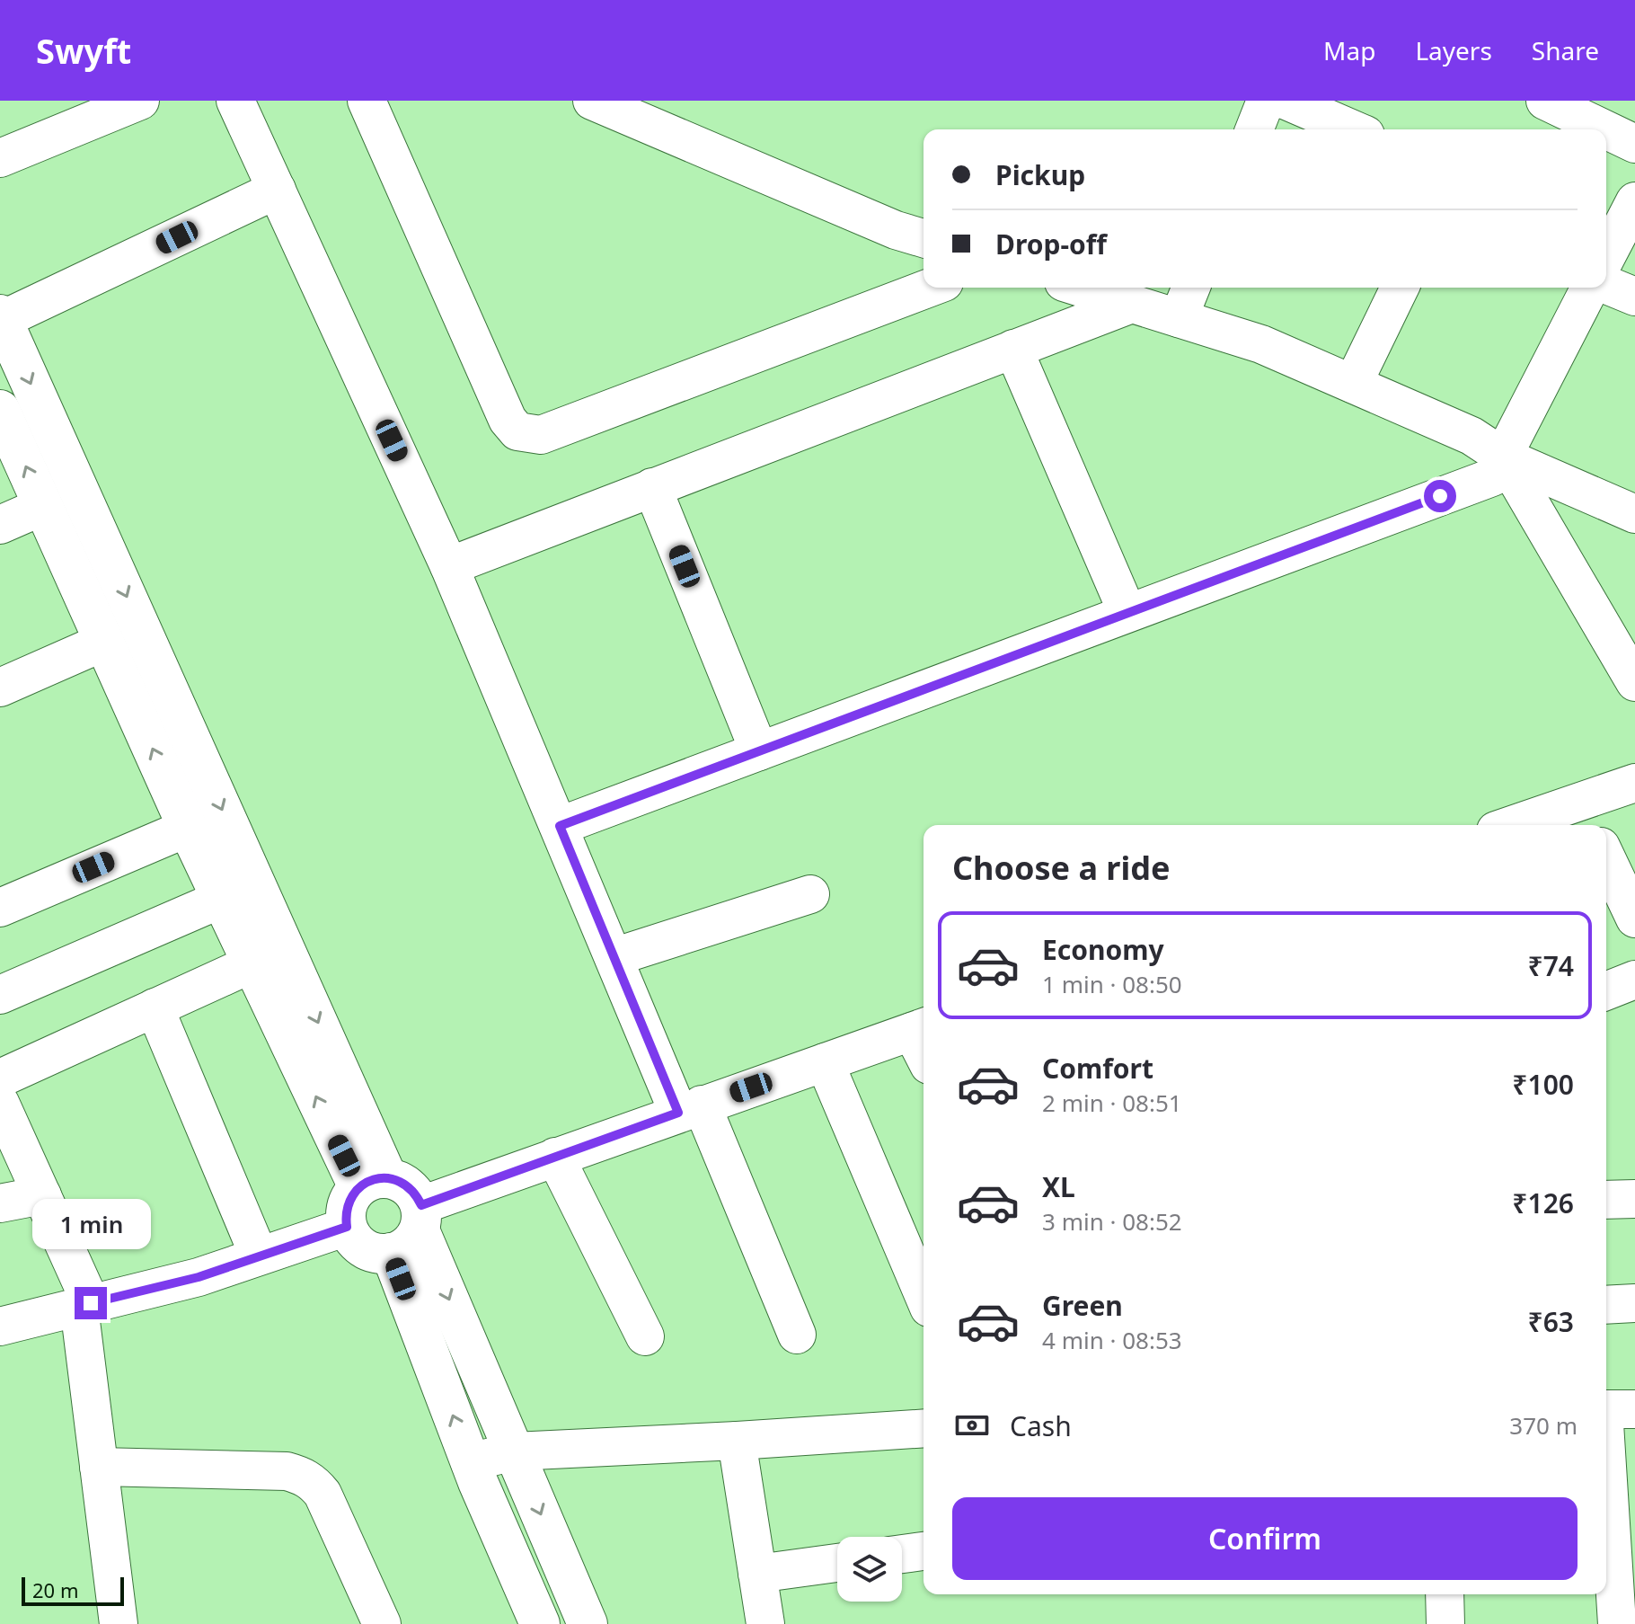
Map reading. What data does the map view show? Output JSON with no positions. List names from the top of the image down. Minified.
{"scale_bar":"20 m","page":{"header":"Swyft","nav":["Map","Layers","Share"],"banner":["Pickup","Drop-off"],"heading":"Choose a ride","list":[{"name":"Economy","note":"1 min · 08:50","value":"₹74"},{"name":"Comfort","note":"2 min · 08:51","value":"₹100"},{"name":"XL","note":"3 min · 08:52","value":"₹126"},{"name":"Green","note":"4 min · 08:53","value":"₹63"}],"bubble":"1 min","pay":["Cash","370 m"],"buttons":"Confirm","scale":"20 m"}}
